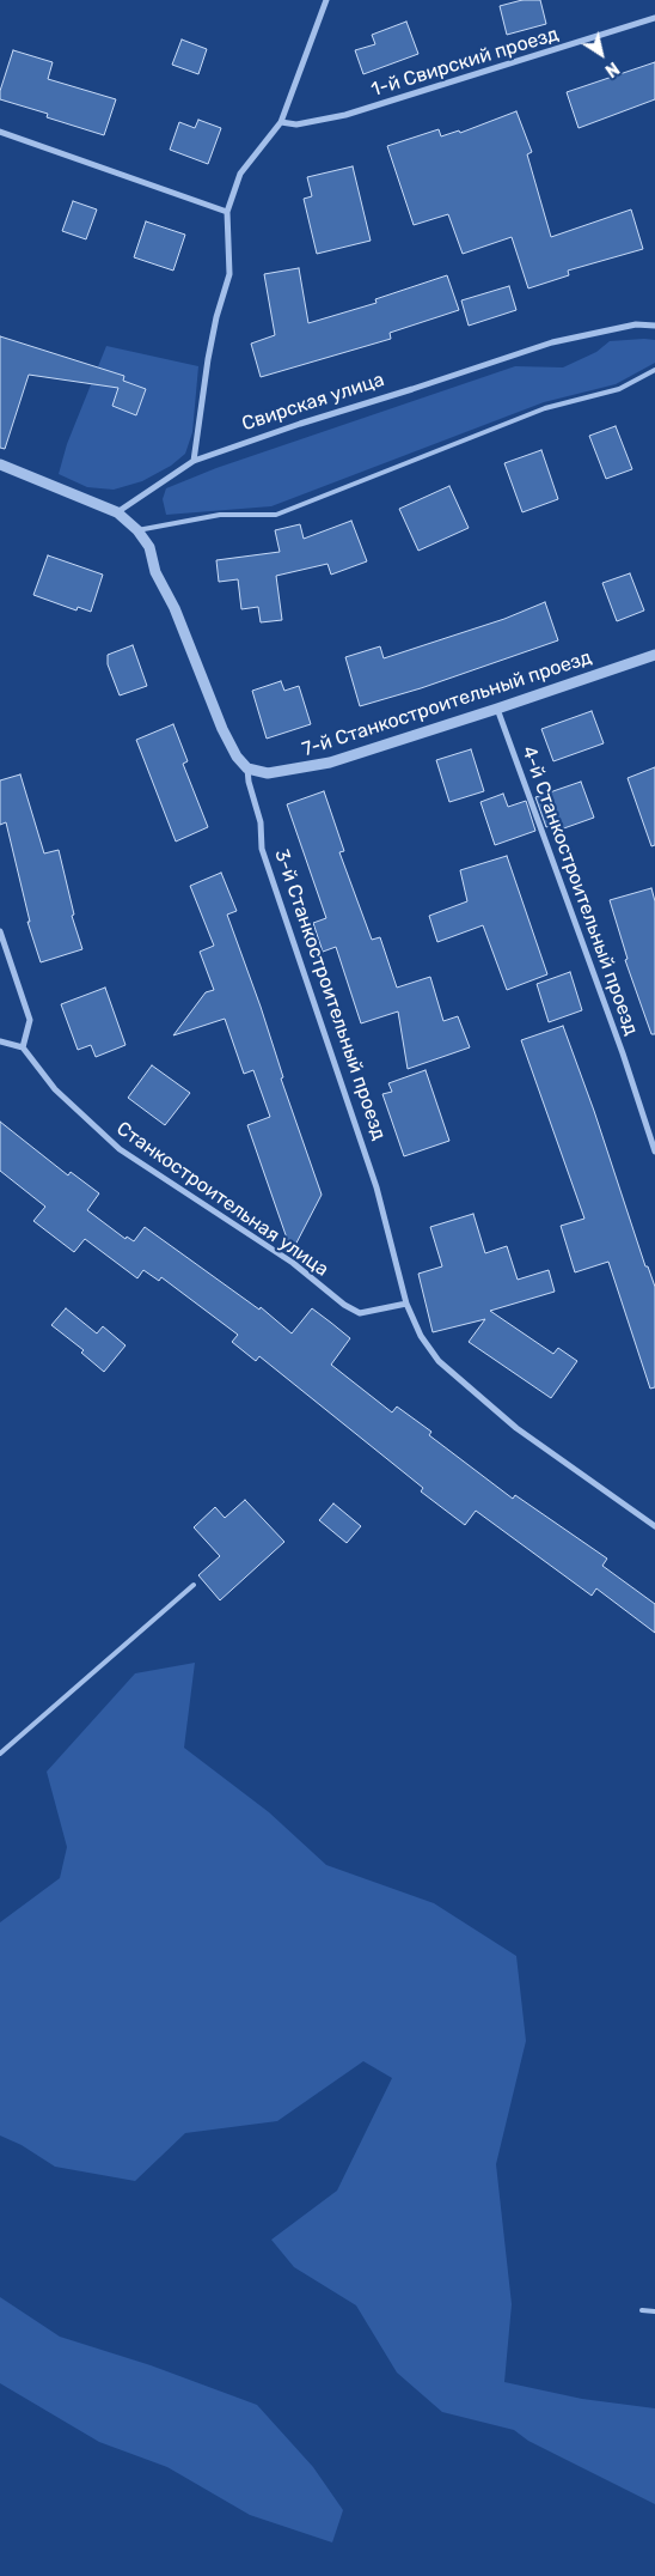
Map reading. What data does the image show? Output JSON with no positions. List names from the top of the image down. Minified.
{"streets":{"street":["1-й Свирский проезд","Свирская улица","7-й Станкостроительный проезд","4-й Станкостроительный проезд","3-й Станкостроительный проезд","Станкостроительная улица"]},"crossings":[["Свирская улица","3-й Станкостроительный проезд"],["7-й Станкостроительный проезд","4-й Станкостроительный проезд"],["7-й Станкостроительный проезд","3-й Станкостроительный проезд"],["3-й Станкостроительный проезд","Станкостроительная улица"]],"north":"bottom right"}
